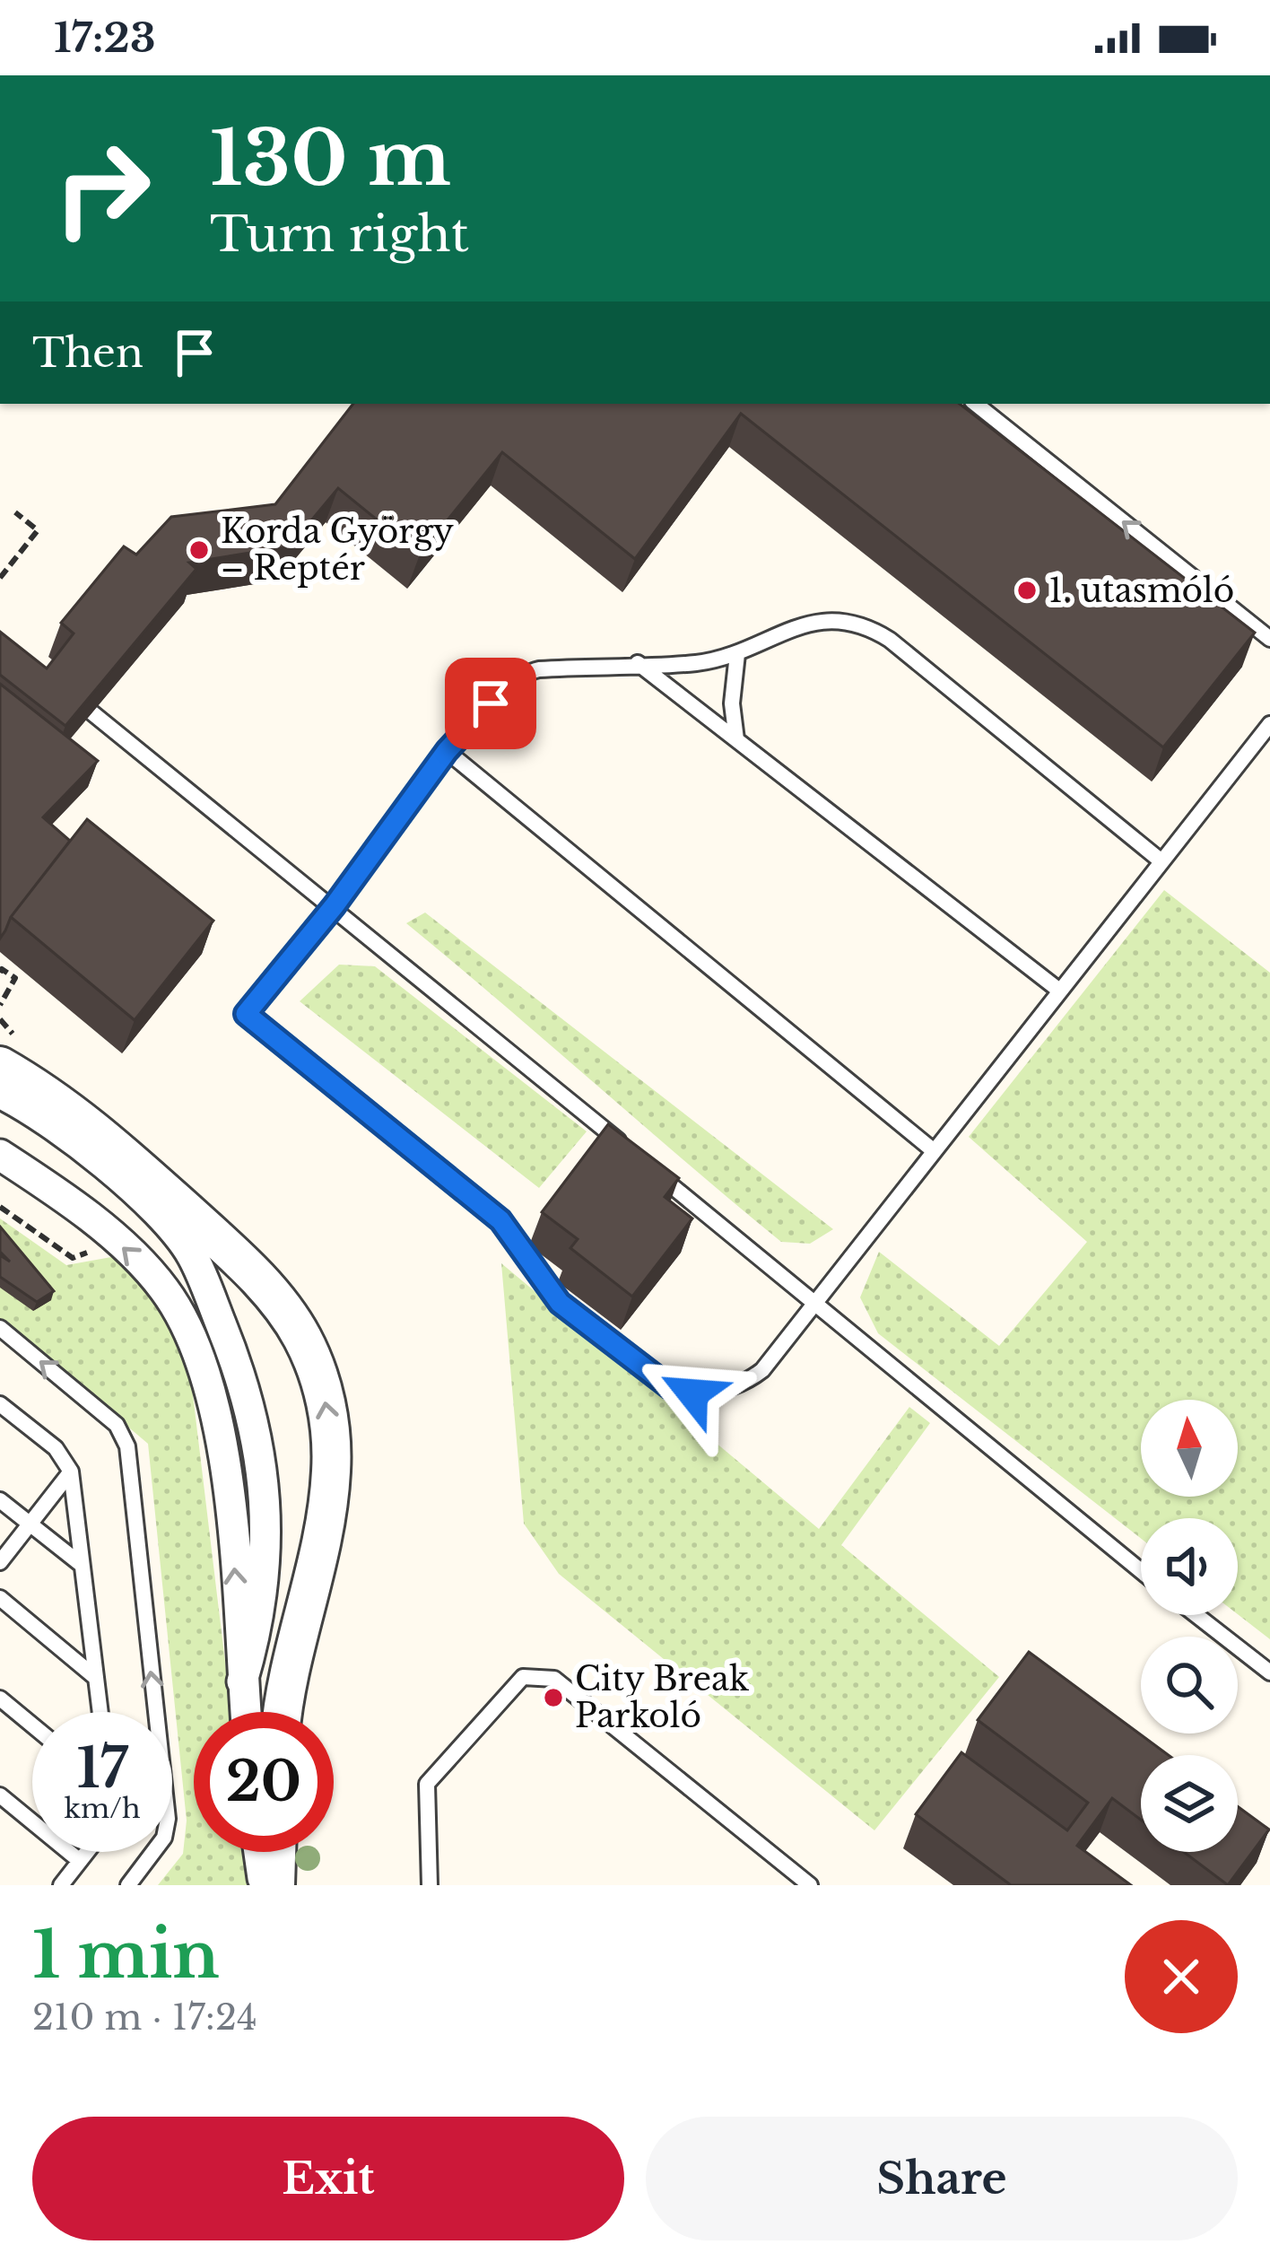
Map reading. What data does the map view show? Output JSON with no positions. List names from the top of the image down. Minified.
{"places":["Korda György – Reptér","1. utasmóló","City Break Parkoló"],"north":"top","page":{"status":"17:23","turn":["130 m","Turn right"],"then":"Then","speed":"17 km/h","limit":"20","heading":["1 min","210 m · 17:24"],"buttons":["Exit","Share"]}}
